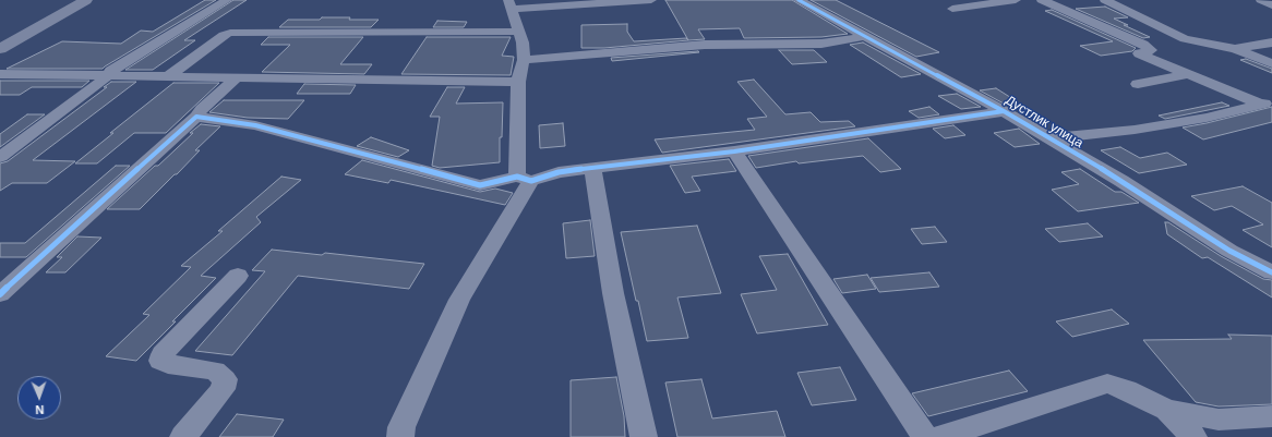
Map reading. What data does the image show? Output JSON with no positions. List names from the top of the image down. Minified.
{"streets":{"street":["Дустлик улица"]},"north":"bottom"}
